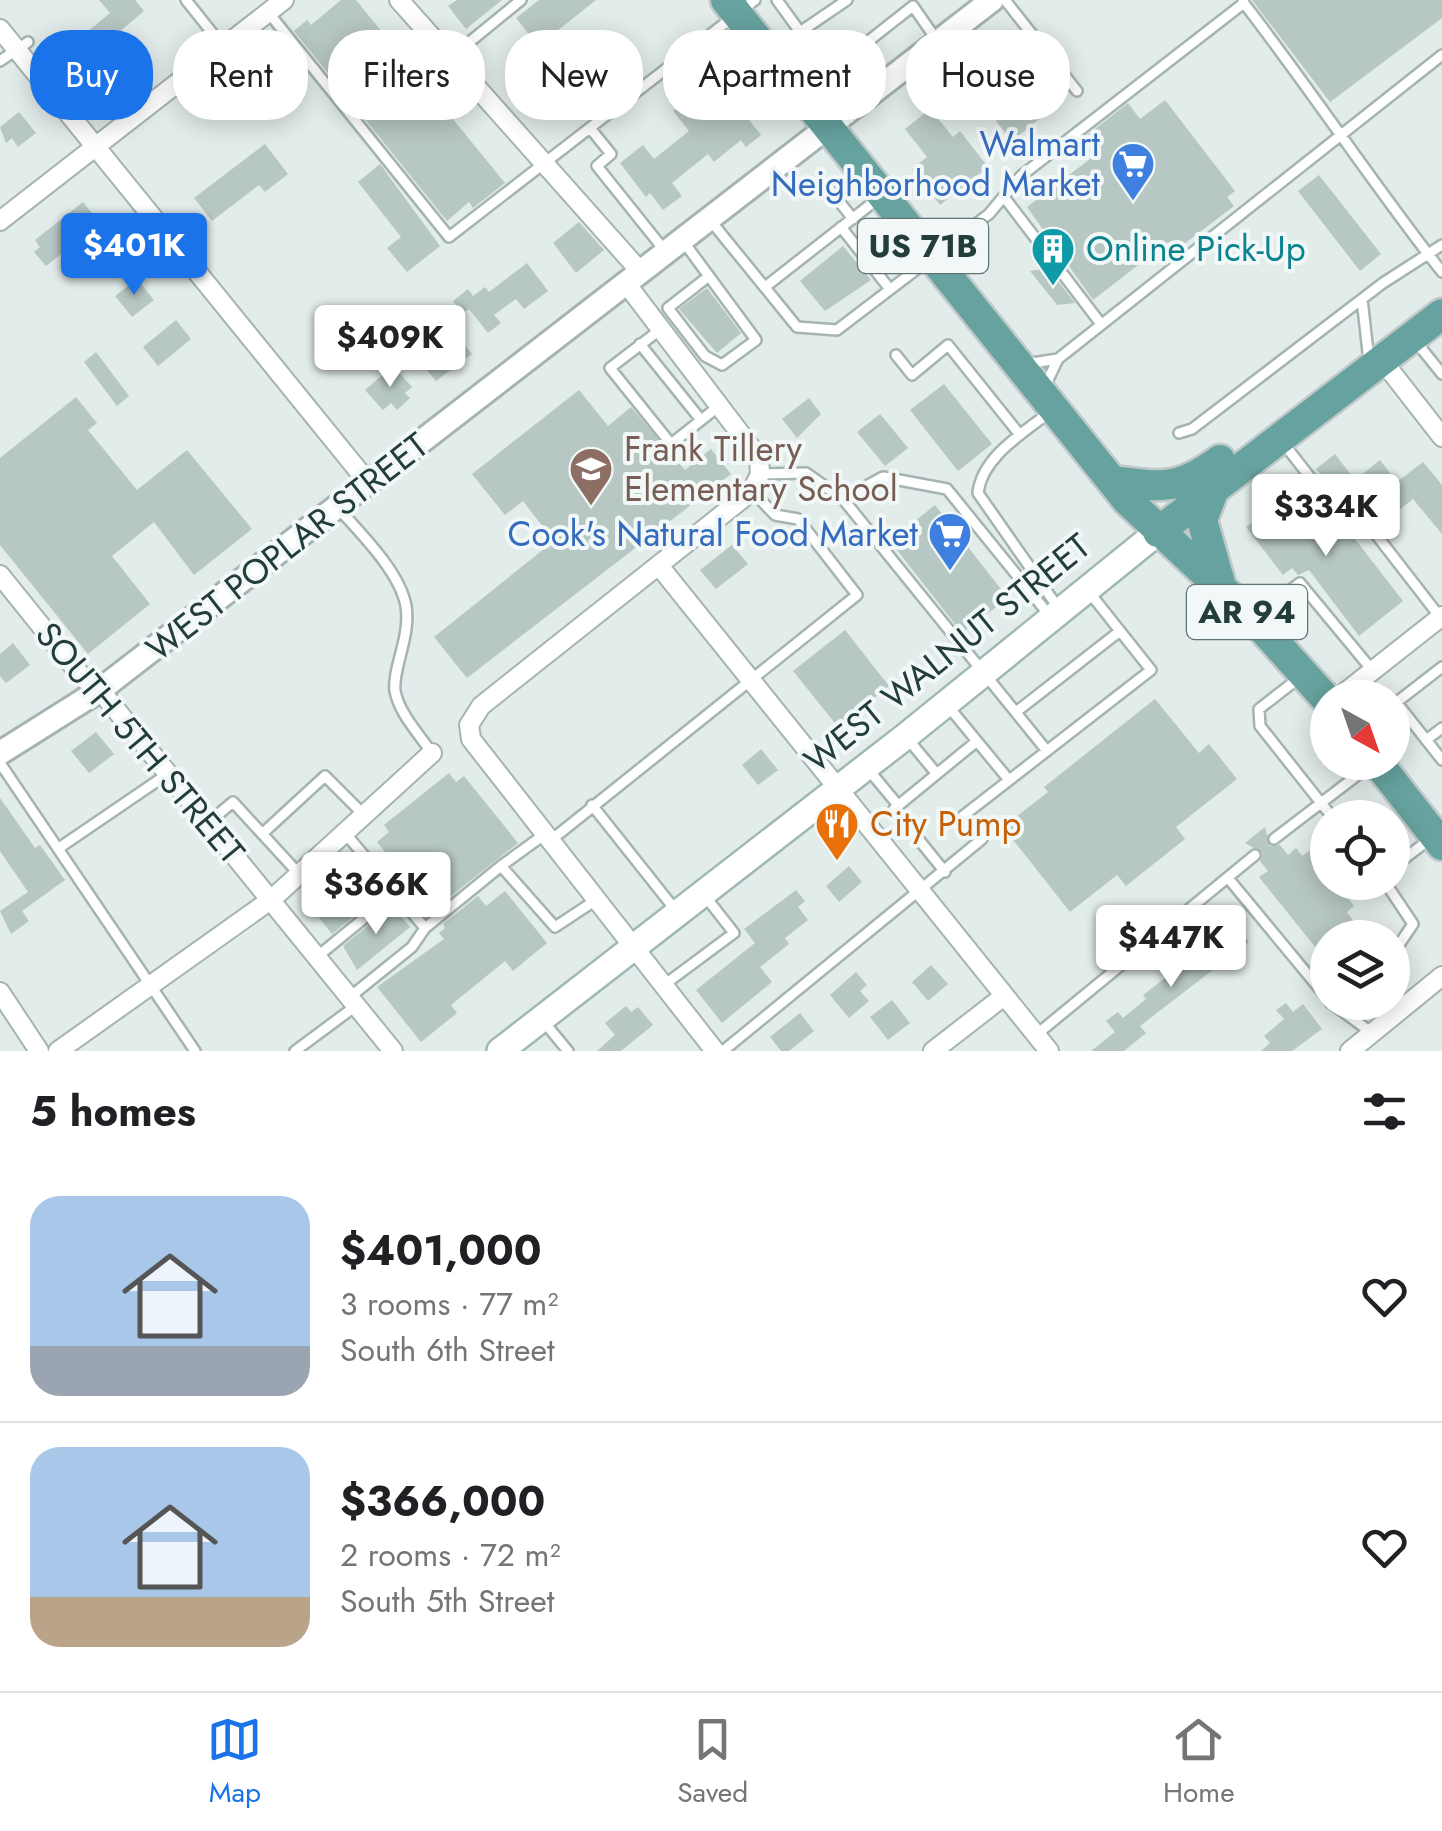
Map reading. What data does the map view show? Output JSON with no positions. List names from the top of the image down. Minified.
{"streets":{"main road":["US 71B","AR 94","WEST WALNUT STREET"],"street":["WEST POPLAR STREET","SOUTH 5TH STREET"]},"crossings":[["US 71B","WEST POPLAR STREET"],["US 71B","AR 94"],["US 71B","WEST WALNUT STREET"],["WEST POPLAR STREET","SOUTH 5TH STREET"],["AR 94","WEST WALNUT STREET"]],"places":{"supermarket":["Walmart Neighborhood Market","Cook's Natural Food Market"],"building":["Online Pick-Up"],"school or university":["Frank Tillery Elementary School"],"restaurant":["City Pump"]},"north":"bottom right","page":{"chip":["Buy","Rent","Filters","New","Apartment","House"],"price":["$401K","$409K","$334K","$366K","$447K"],"heading":"5 homes","list":[{"name":"$401,000","note":"3 rooms · 77 m² · South 6th Street"},{"name":"$366,000","note":"2 rooms · 72 m² · South 5th Street"}],"tabs":["Map","Saved","Home"]}}
